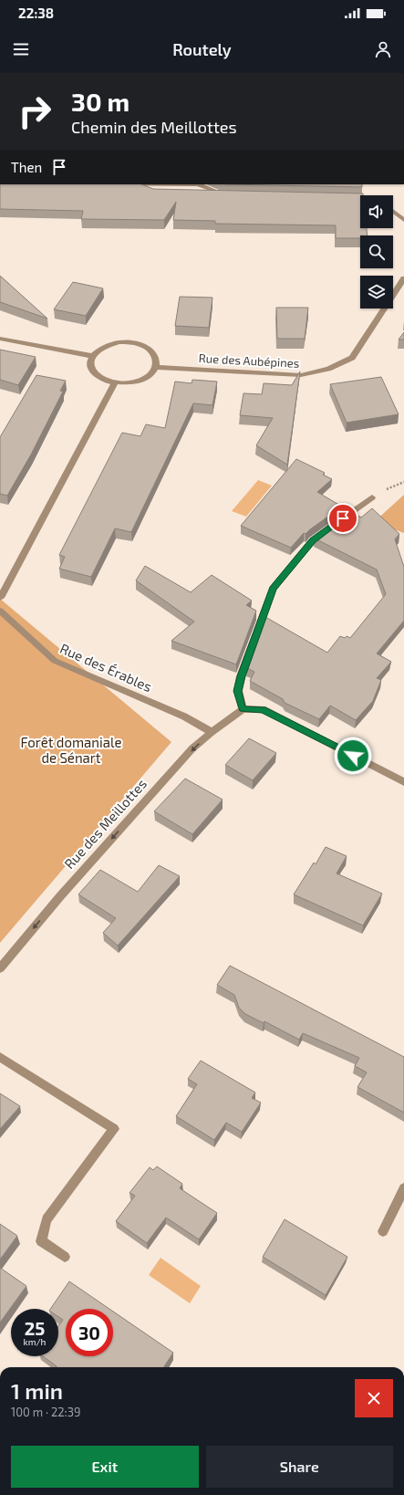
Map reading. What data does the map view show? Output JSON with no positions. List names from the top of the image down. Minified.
{"streets":{"street":["Rue des Aubépines","Rue des Érables","Rue des Meillottes"]},"crossings":[["Rue des Érables","Rue des Meillottes"]],"one_way":["Rue des Meillottes"],"parks":["Forêt domaniale de Sénart"],"page":{"status":"22:38","header":"Routely","turn":["30 m","Chemin des Meillottes"],"then":"Then","speed":"25 km/h","limit":"30","heading":["1 min","100 m · 22:39"],"buttons":["Exit","Share"]}}
